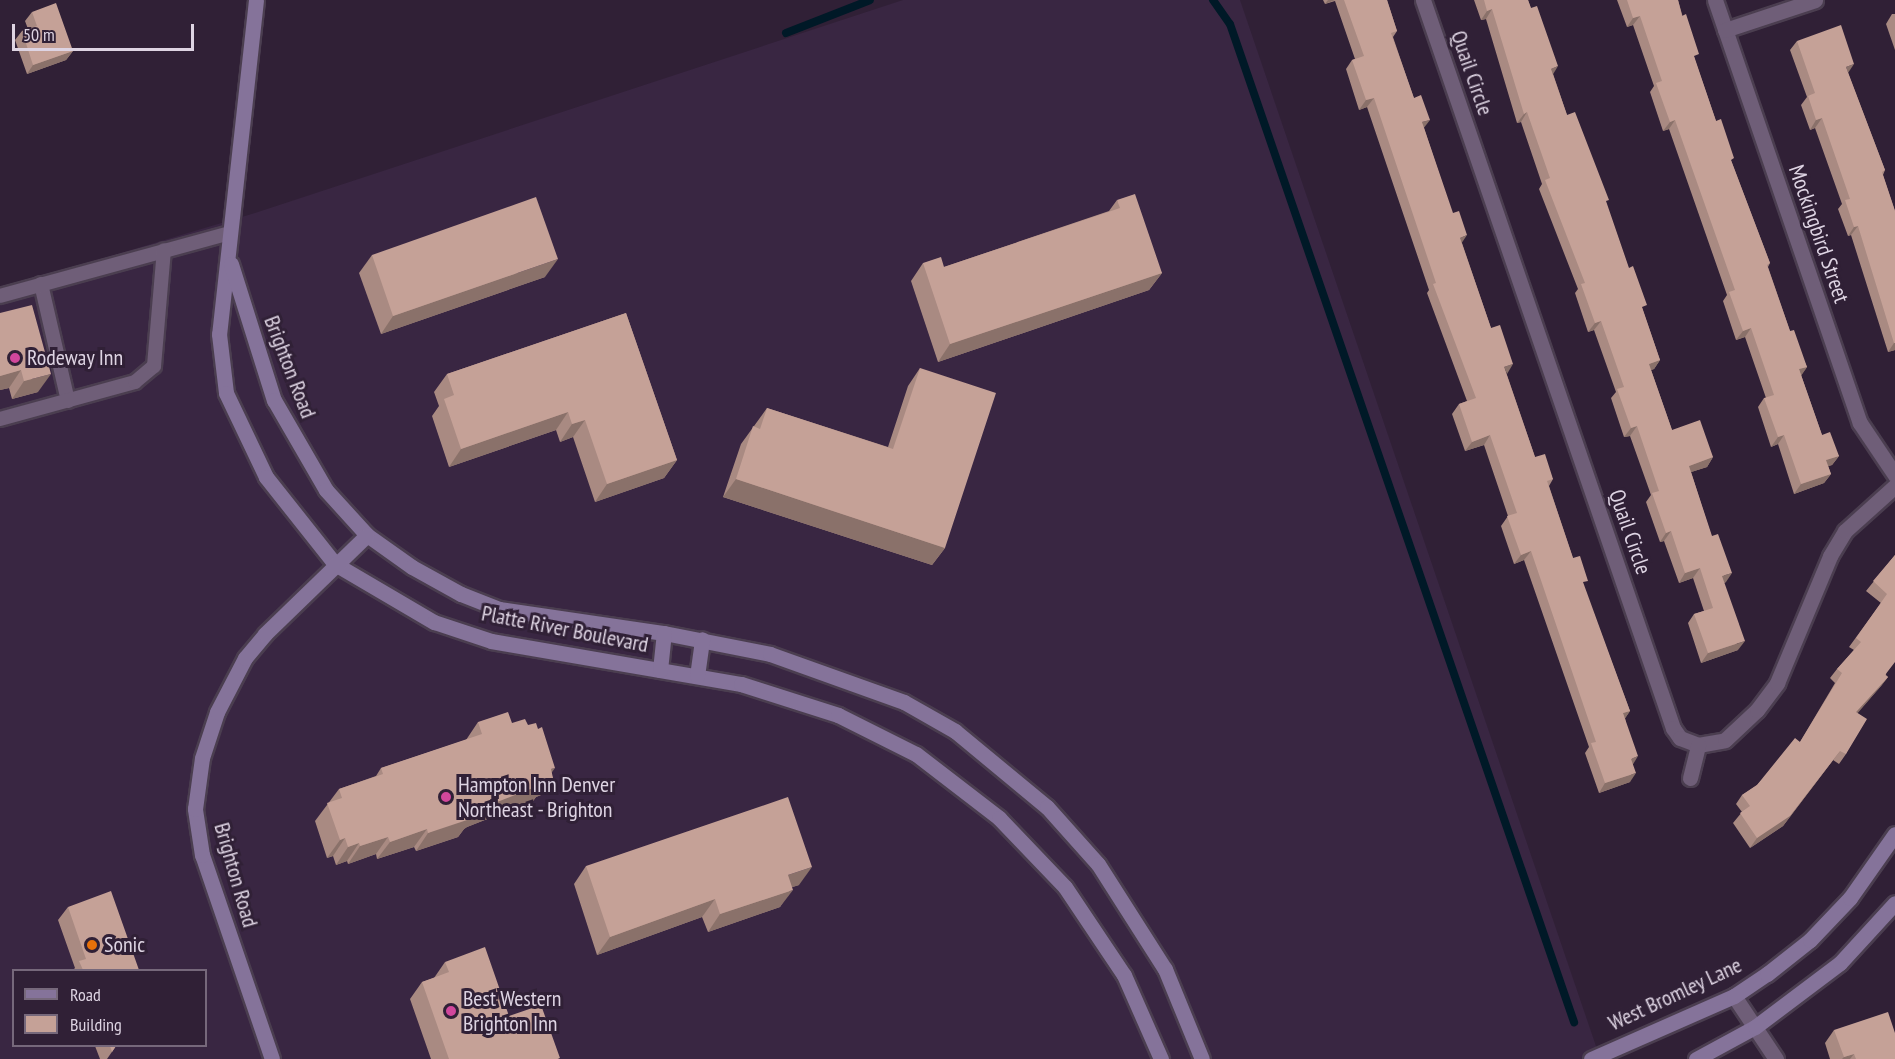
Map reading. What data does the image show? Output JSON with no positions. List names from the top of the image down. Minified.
{"streets":{"main road":["Brighton Road","Platte River Boulevard","West Bromley Lane"],"street":["Quail Circle","Mockingbird Street"]},"crossings":[["Brighton Road","Platte River Boulevard"]],"places":["Rodeway Inn","Hampton Inn Denver Northeast - Brighton","Sonic","Best Western Brighton Inn"],"legend":["Road","Building"],"scale_bar":"50 m"}
